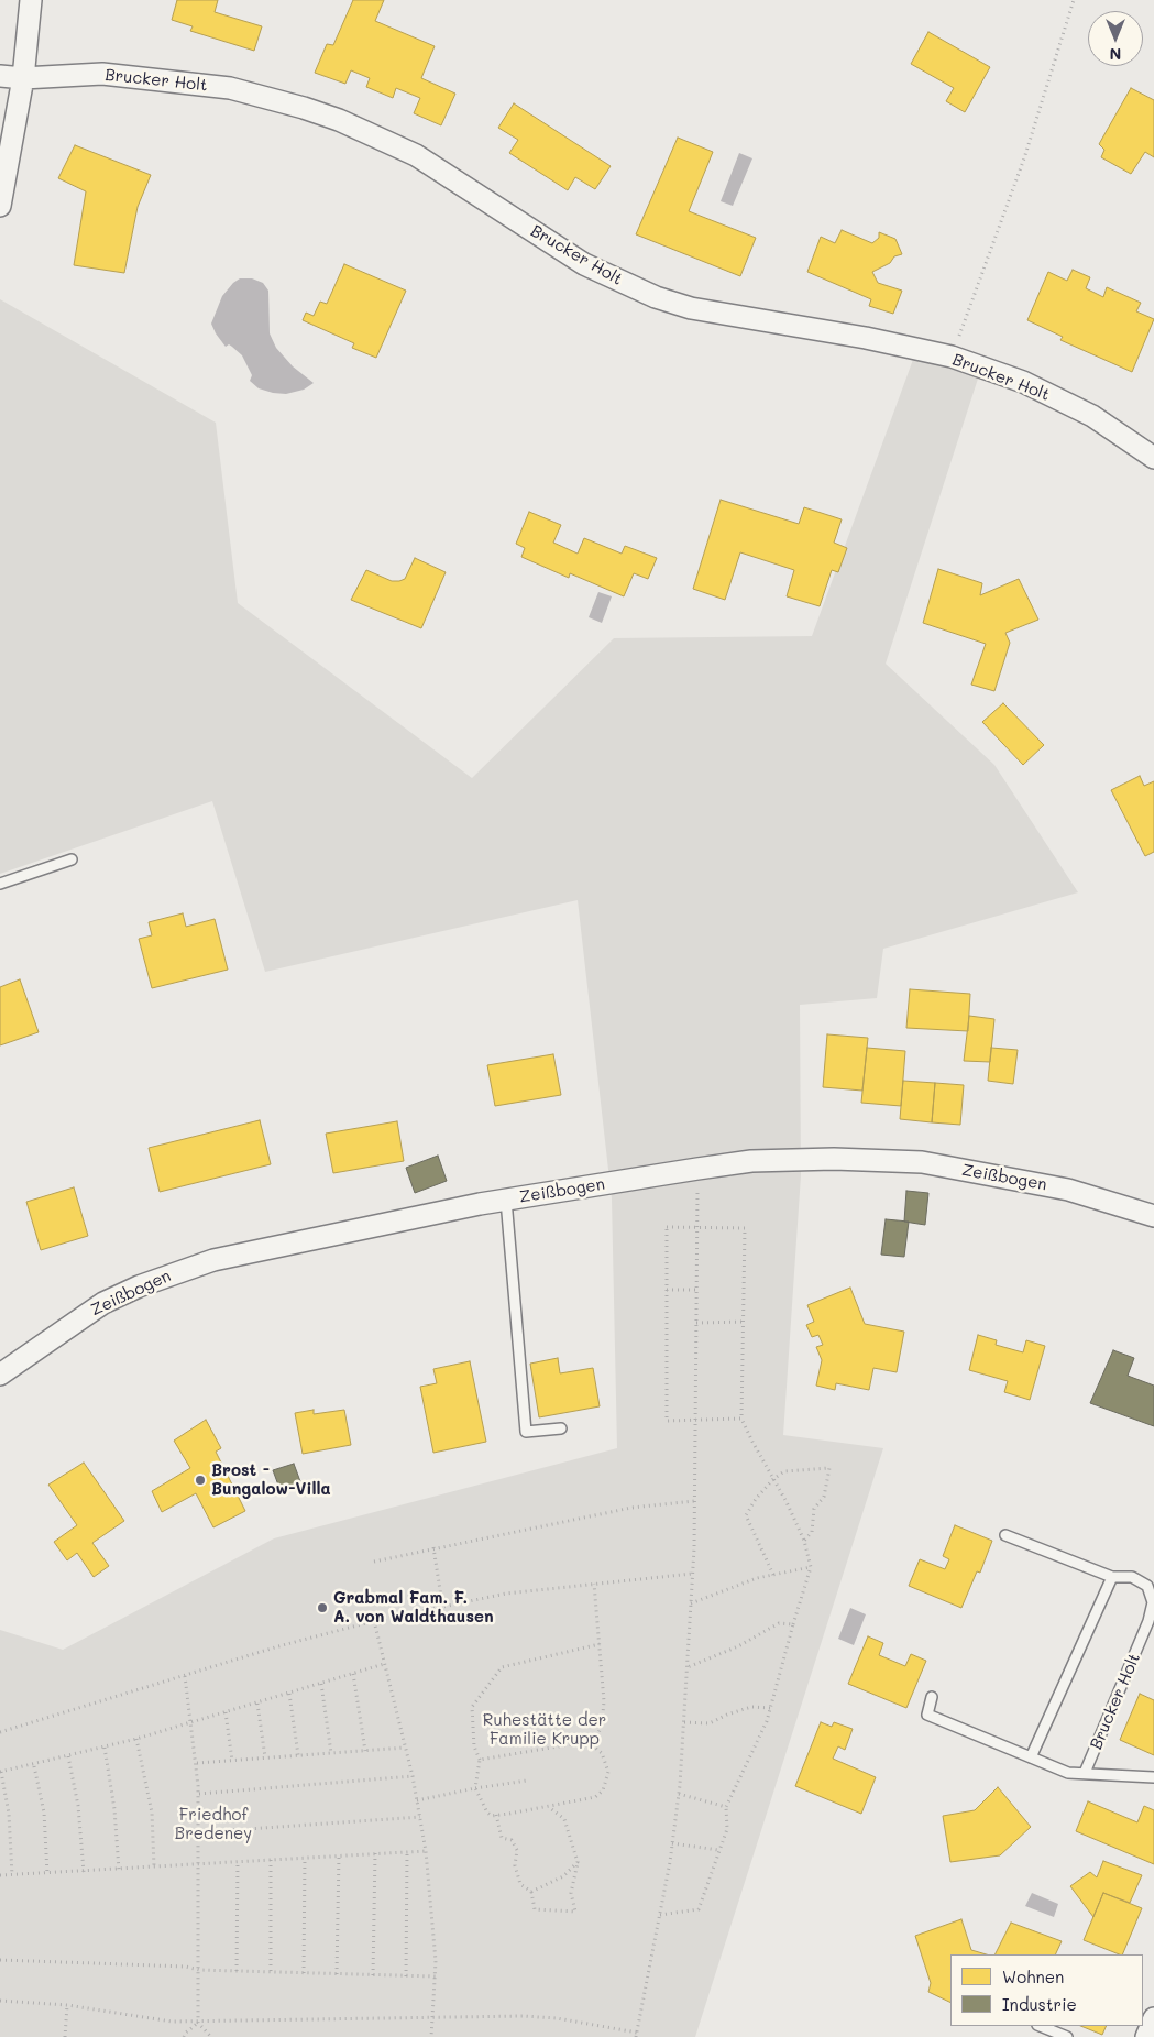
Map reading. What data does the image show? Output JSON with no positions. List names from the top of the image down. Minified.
{"streets":{"street":["Brucker Holt","Zeißbogen"]},"parks":["Ruhestätte der Familie Krupp","Friedhof Bredeney"],"places":["Brost - Bungalow-Villa","Grabmal Fam. F. A. von Waldthausen"],"legend":["Wohnen","Industrie"],"north":"bottom"}
